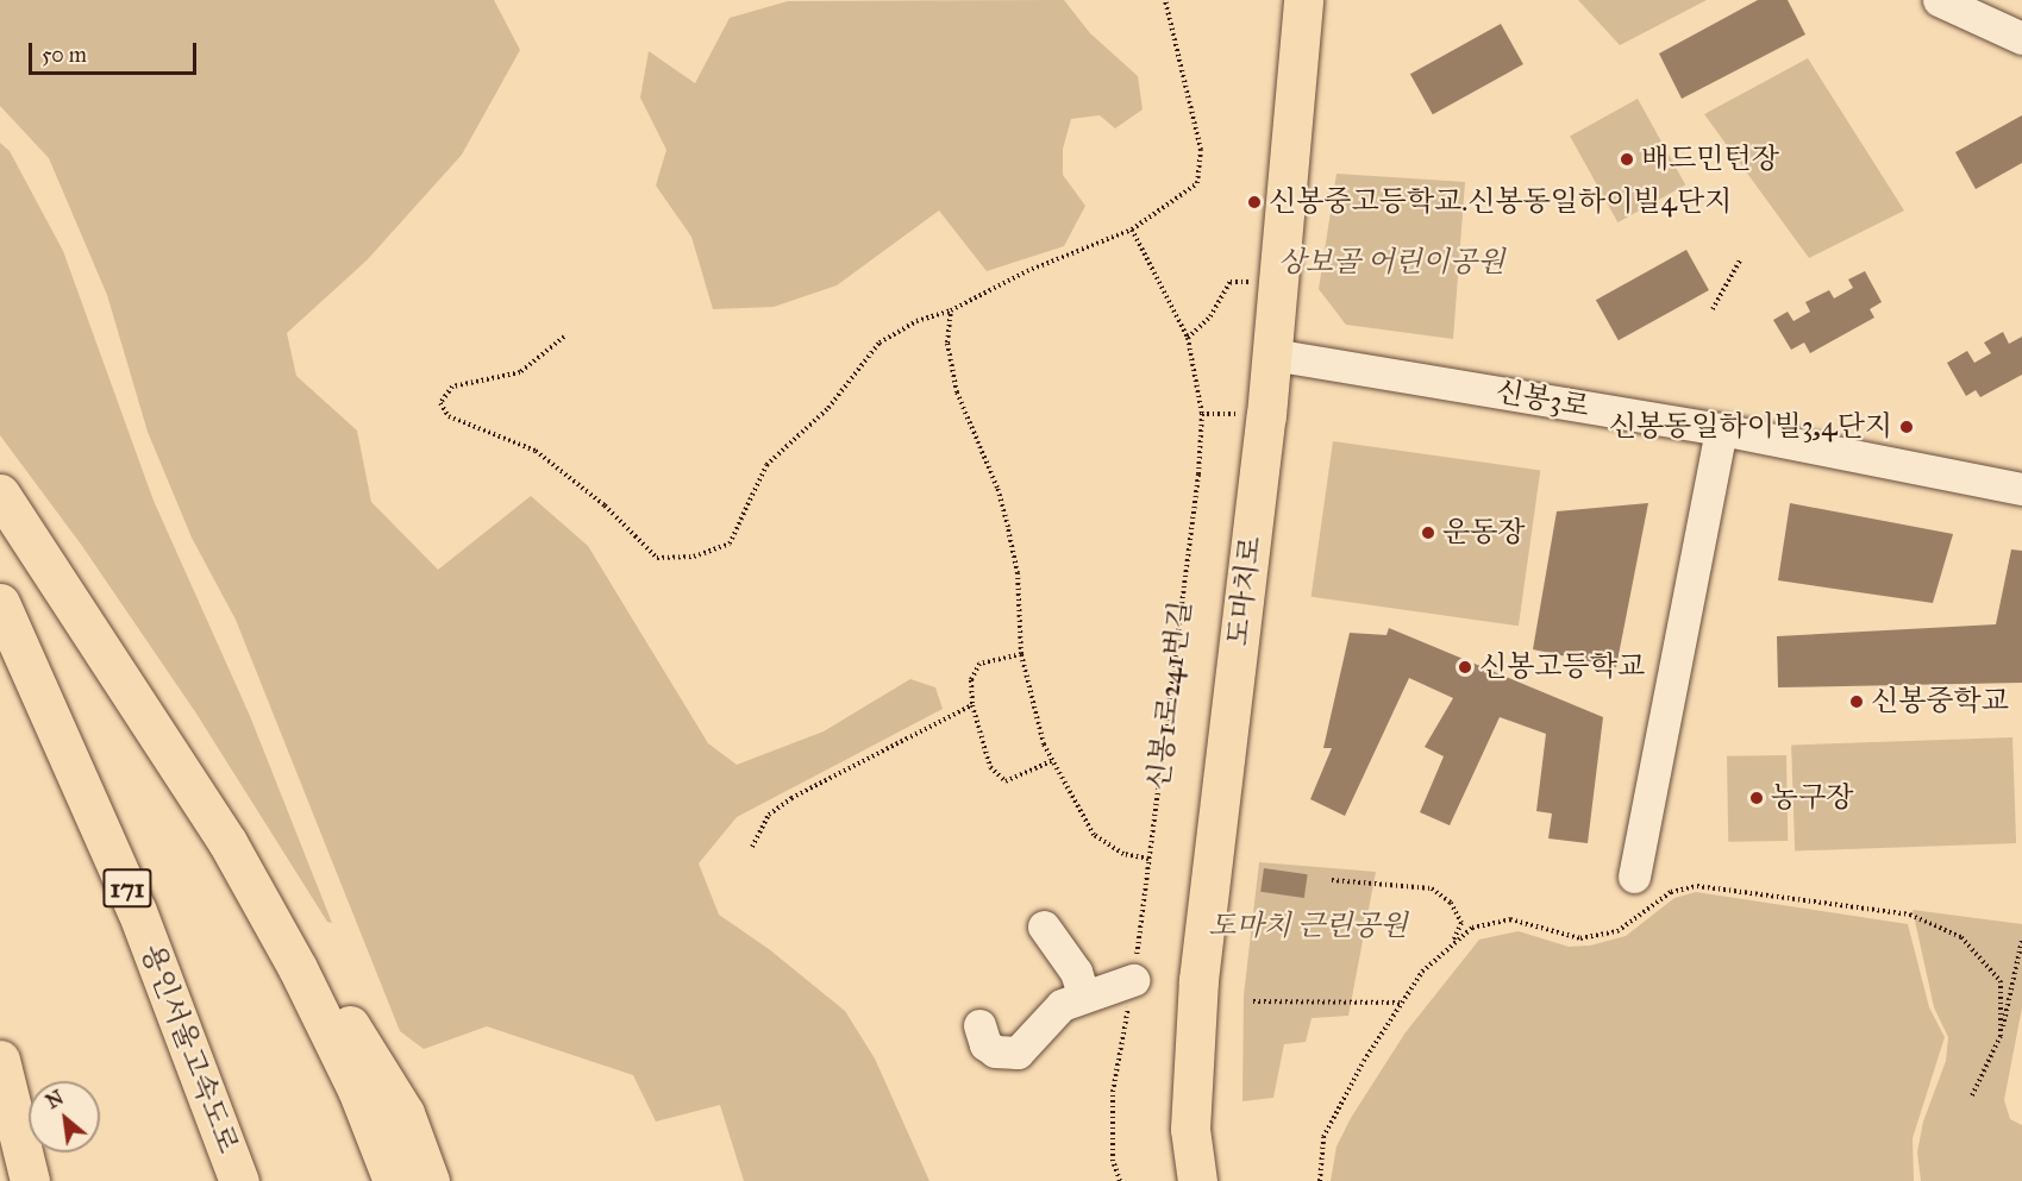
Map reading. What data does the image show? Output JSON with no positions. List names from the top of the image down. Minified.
{"streets":{"main road":["도마치로","171","용인서울고속도로"],"street":["신봉3로"],"path":["신봉1로241번길"]},"crossings":[["신봉3로","도마치로"]],"parks":["상보골 어린이공원","도마치 근린공원"],"places":["배드민턴장","신봉중고등학교.신봉동일하이빌4단지","신봉동일하이빌3,4단지","운동장","신봉고등학교","신봉중학교","농구장"],"scale_bar":"50 m","north":"top left"}
